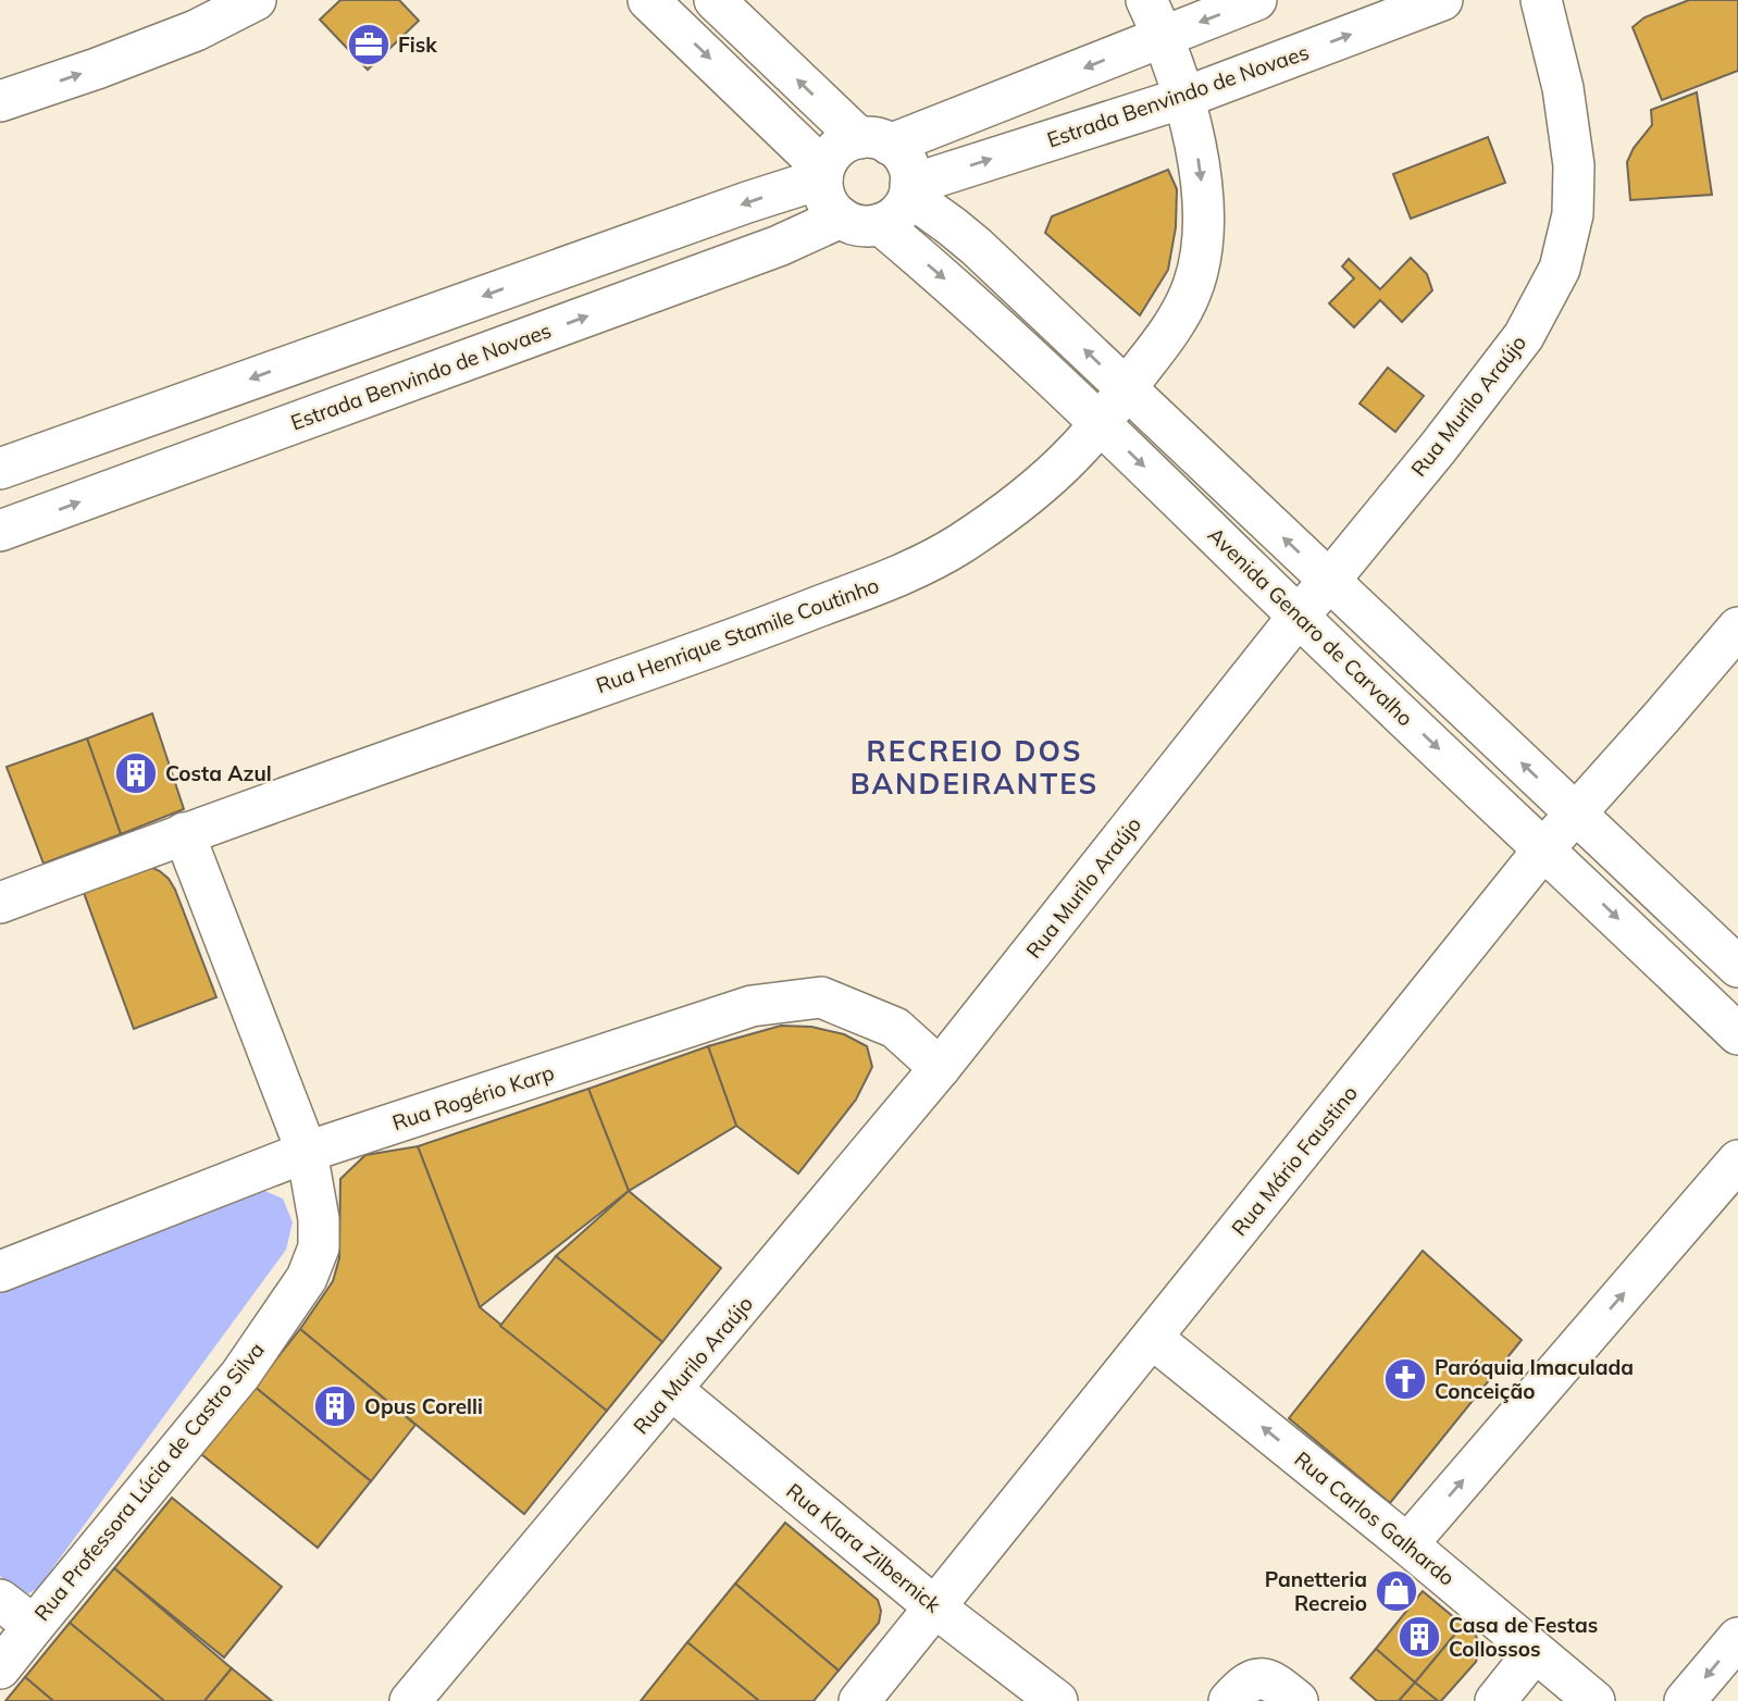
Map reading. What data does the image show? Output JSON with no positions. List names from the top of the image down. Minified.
{"streets":{"street":["Estrada Benvindo de Novaes","Rua Murilo Araújo","Avenida Genaro de Carvalho","Rua Henrique Stamile Coutinho","Rua Rogério Karp","Rua Mário Faustino","Rua Professora Lúcia de Castro Silva","Rua Carlos Galhardo","Rua Klara Zilbernick"]},"crossings":[["Estrada Benvindo de Novaes","Avenida Genaro de Carvalho"],["Estrada Benvindo de Novaes","Rua Henrique Stamile Coutinho"],["Rua Murilo Araújo","Avenida Genaro de Carvalho"],["Rua Murilo Araújo","Rua Rogério Karp"],["Rua Murilo Araújo","Rua Klara Zilbernick"],["Avenida Genaro de Carvalho","Rua Henrique Stamile Coutinho"],["Avenida Genaro de Carvalho","Rua Mário Faustino"],["Rua Henrique Stamile Coutinho","Rua Professora Lúcia de Castro Silva"],["Rua Rogério Karp","Rua Professora Lúcia de Castro Silva"],["Rua Mário Faustino","Rua Carlos Galhardo"],["Rua Mário Faustino","Rua Klara Zilbernick"]],"one_way":["Rua Carlos Galhardo"],"districts":["RECREIO DOS BANDEIRANTES"],"places":{"office":["Fisk"],"building":["Costa Azul","Opus Corelli","Casa de Festas Collossos"],"church":["Paróquia Imaculada Conceição"],"shop":["Panetteria Recreio"]}}
